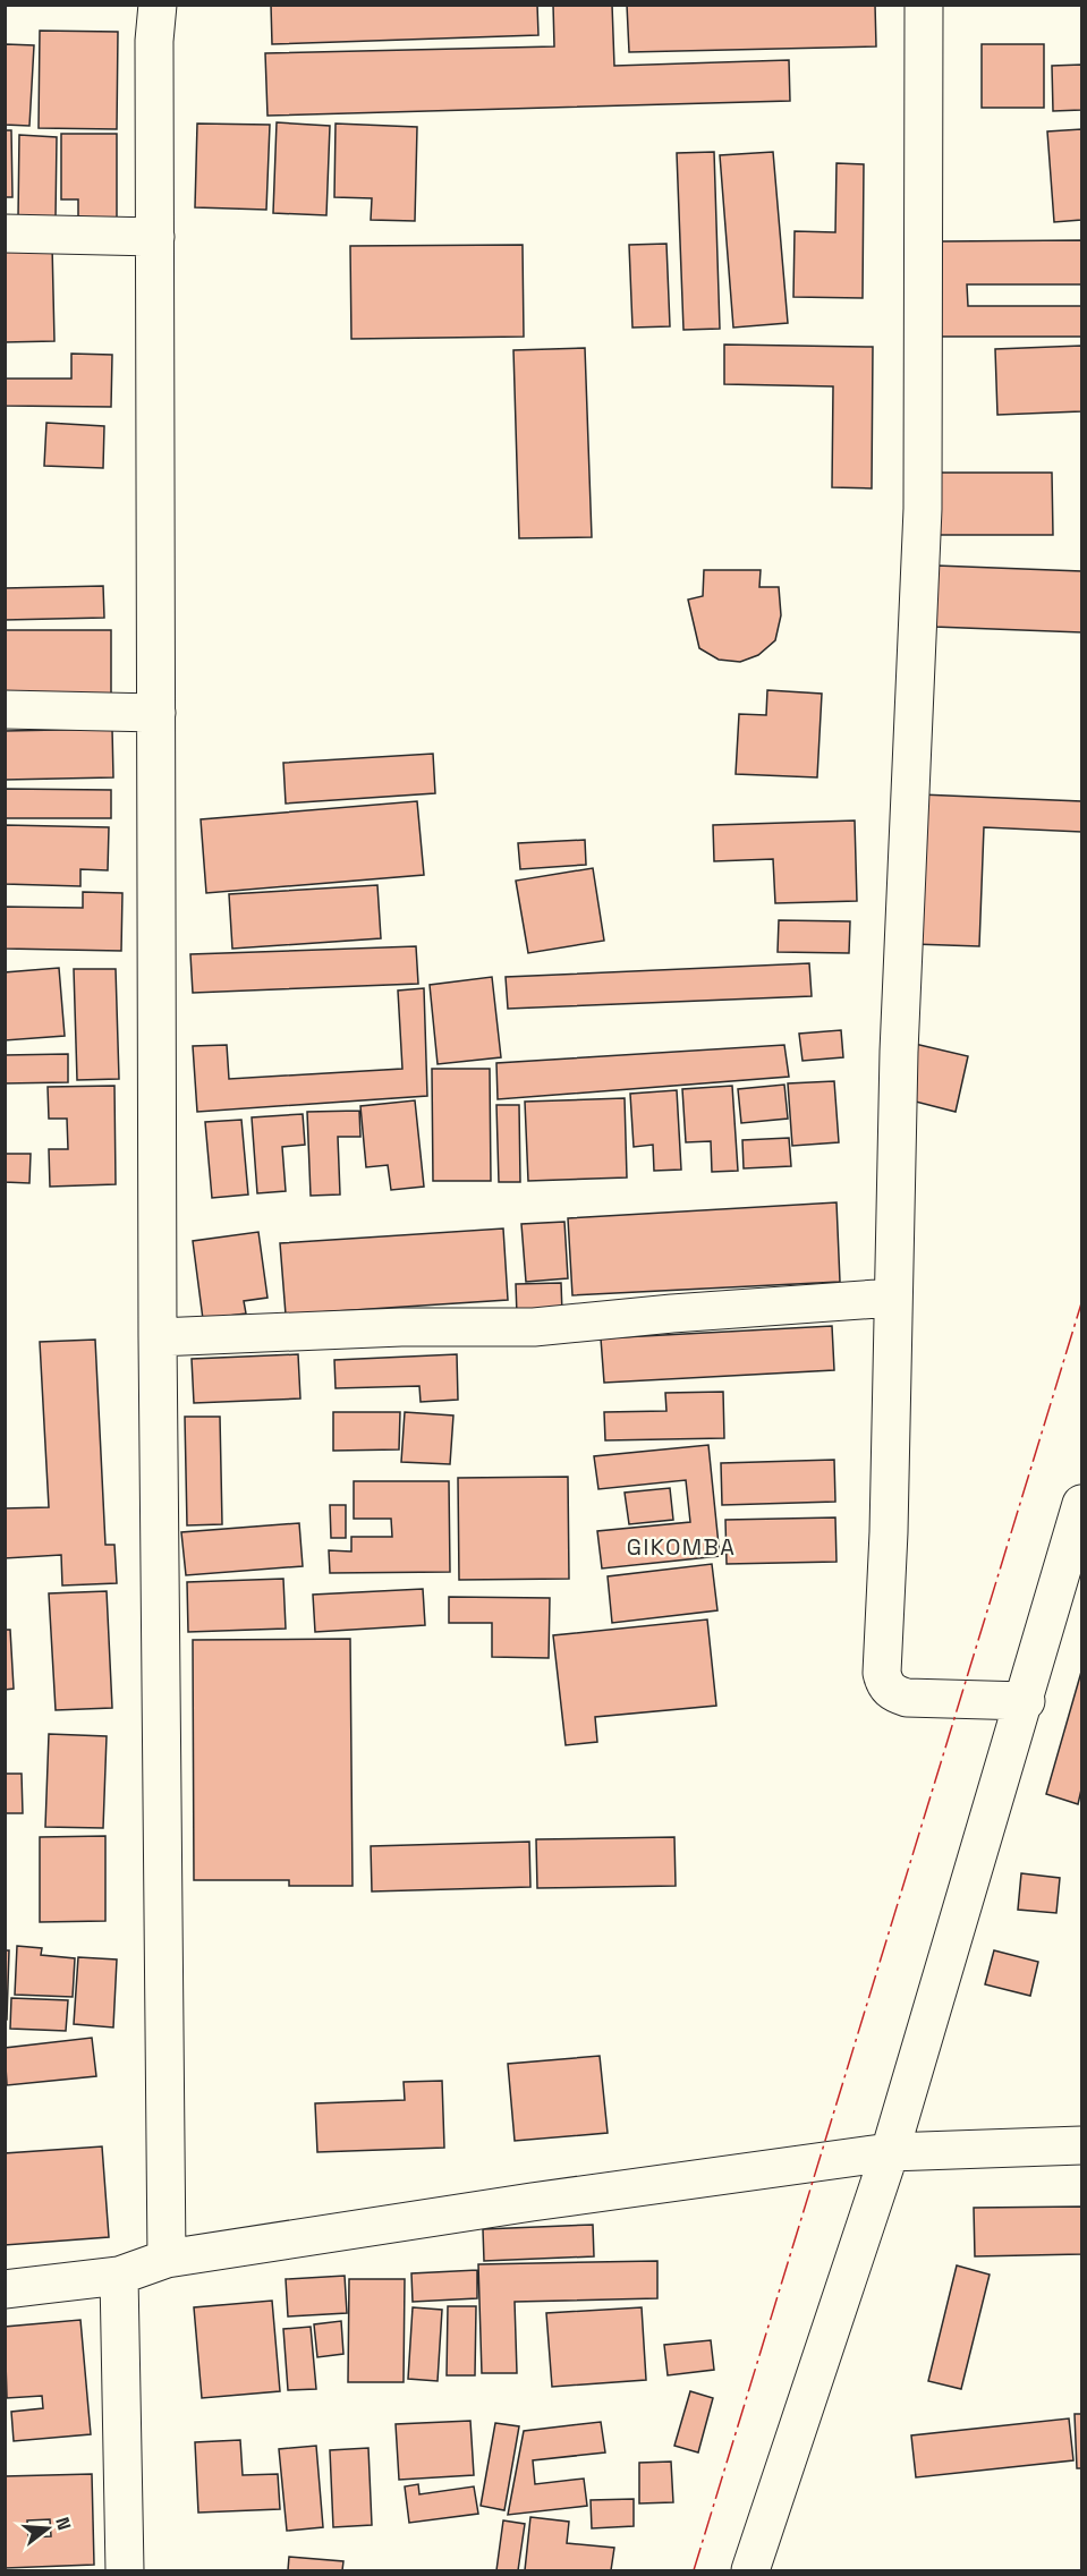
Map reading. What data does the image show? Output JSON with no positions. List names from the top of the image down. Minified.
{"districts":["GIKOMBA"],"north":"right"}
